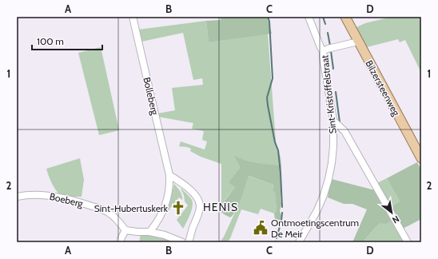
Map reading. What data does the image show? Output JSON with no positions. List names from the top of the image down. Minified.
{"streets":{"main road":["Bilzersteenweg"],"street":["Sint-Kristoffelstraat","Bolleberg","Boeberg"]},"crossings":[["Bilzersteenweg","Sint-Kristoffelstraat"]],"districts":["HENIS"],"places":{"church":["Sint-Hubertuskerk"],"public building":["Ontmoetingscentrum De Meir"]},"scale_bar":"100 m","north":"bottom right","grid":{"columns":["A","B","C","D"],"rows":["1","2"]}}
